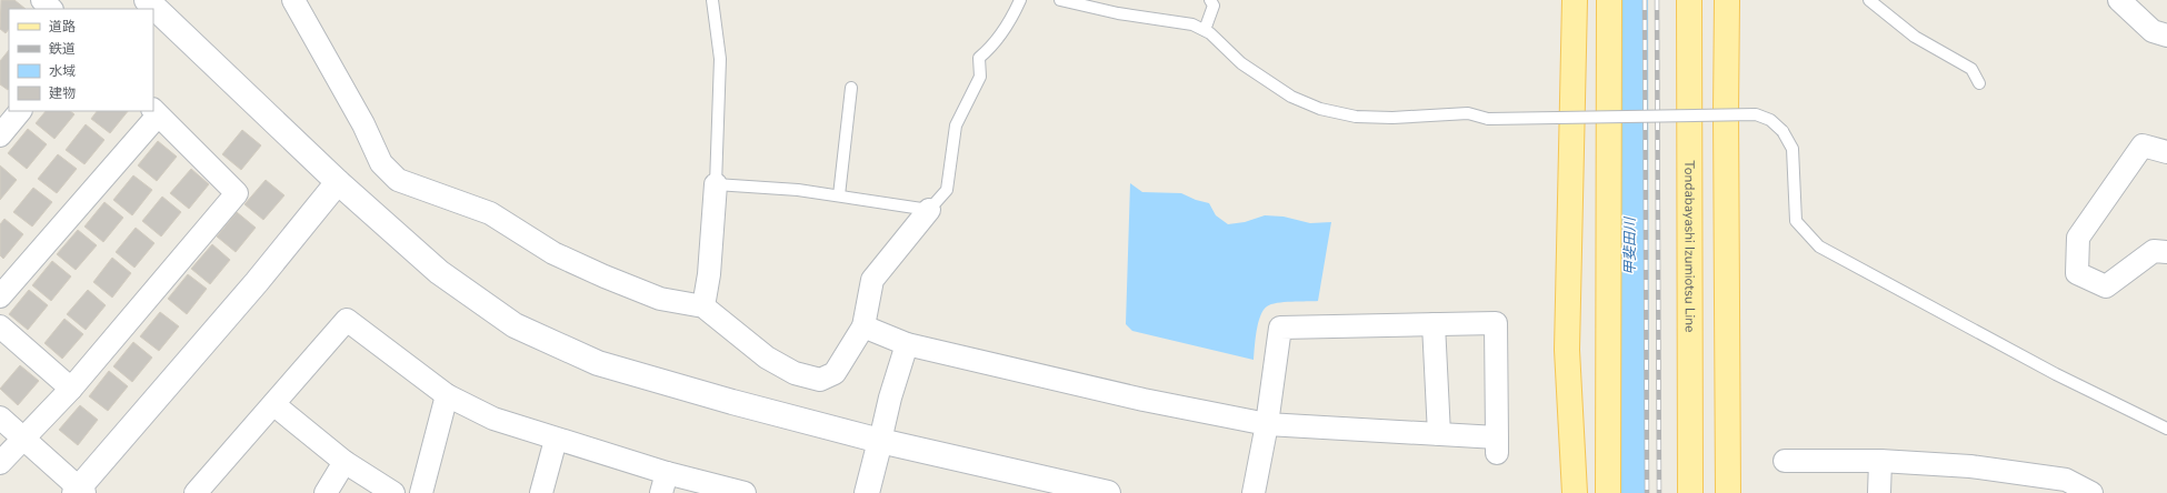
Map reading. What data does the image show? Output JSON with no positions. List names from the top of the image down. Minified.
{"streets":{"main road":["Tondabayashi Izumiotsu Line"]},"water":["甲斐田川"],"legend":["道路","鉄道","水域","建物"]}
